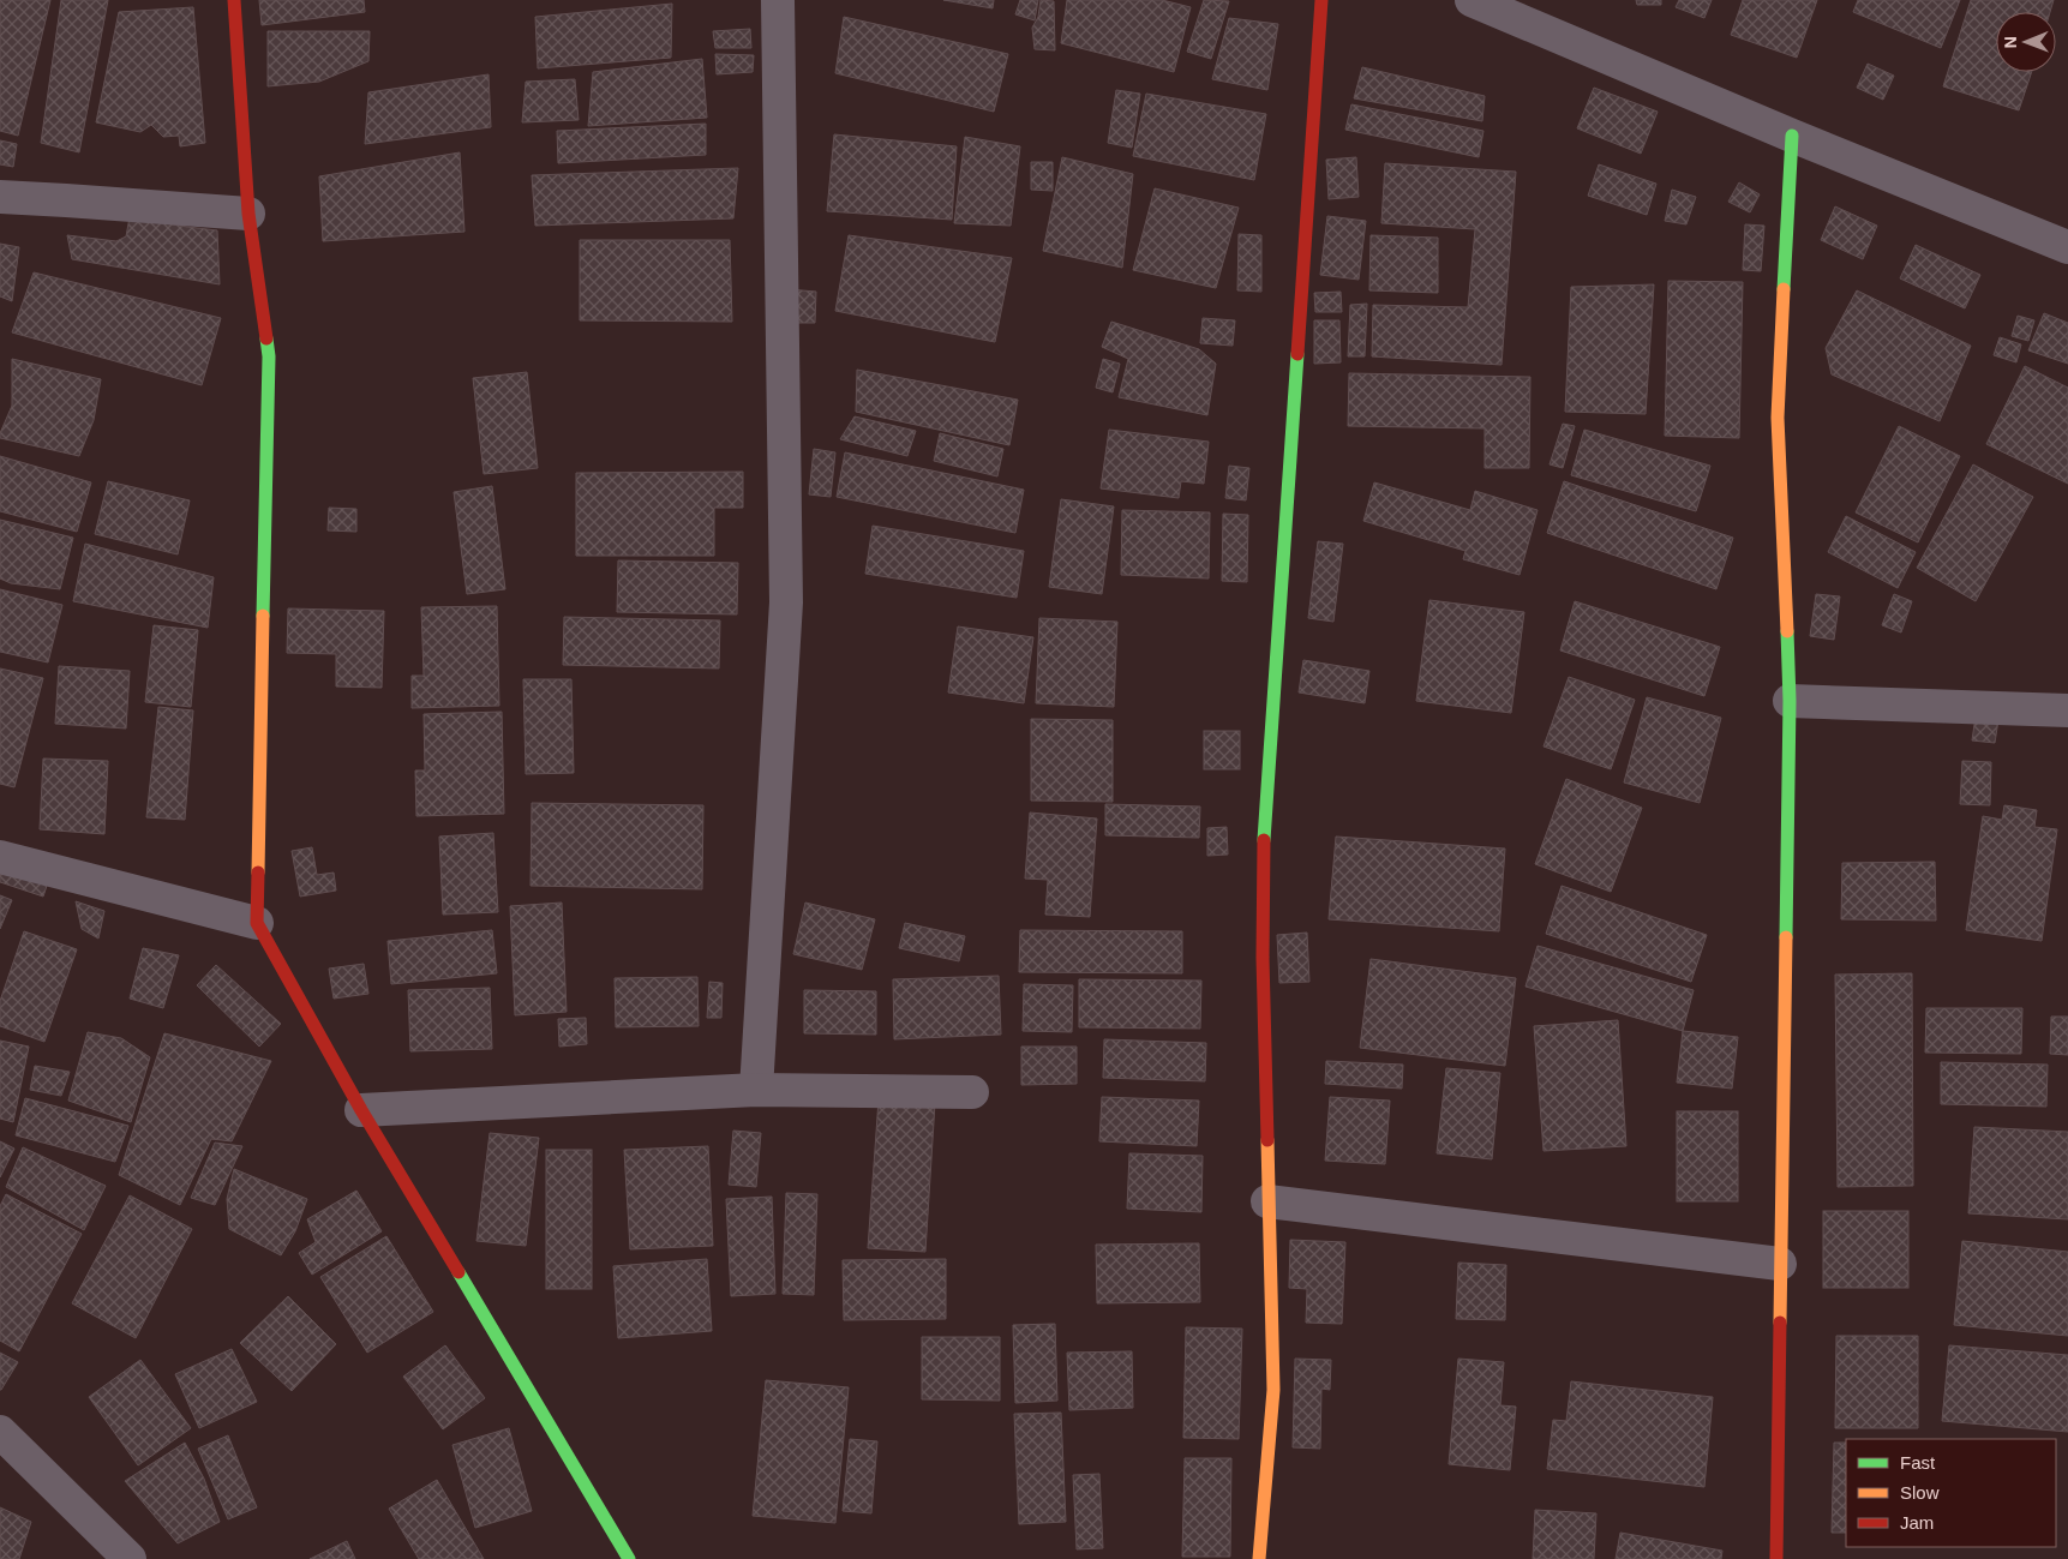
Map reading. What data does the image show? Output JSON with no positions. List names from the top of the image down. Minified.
{"legend":["Fast","Slow","Jam"],"north":"left"}
